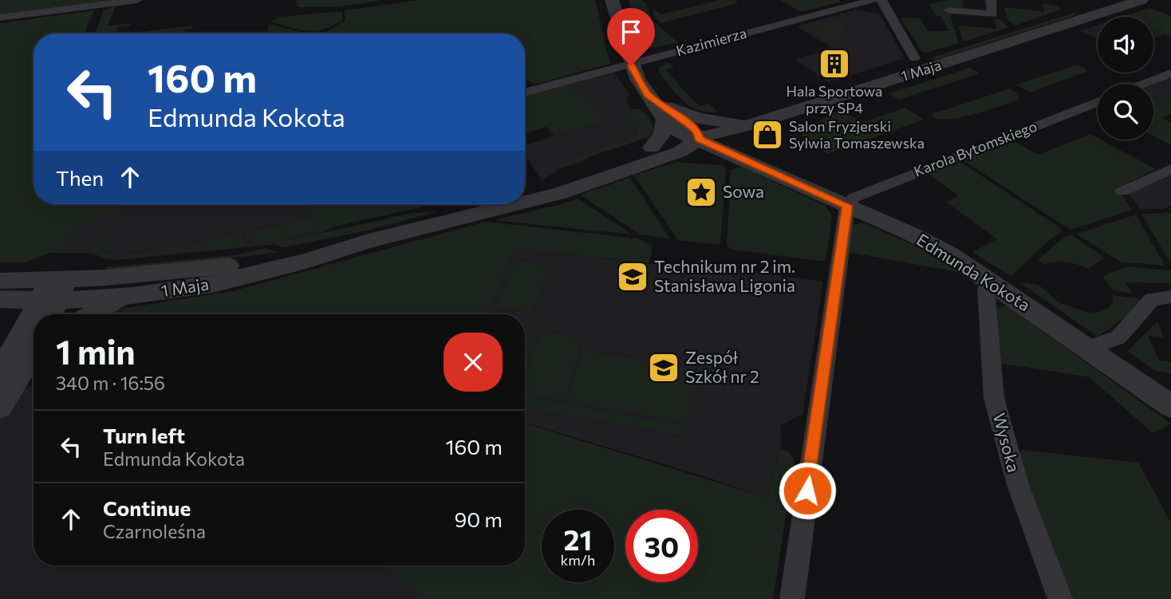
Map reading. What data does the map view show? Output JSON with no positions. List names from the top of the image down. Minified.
{"streets":{"street":["Kazimierza","1 Maja","Karola Bytomskiego","Edmunda Kokota","Wysoka"]},"crossings":[["1 Maja","Edmunda Kokota"],["Karola Bytomskiego","Edmunda Kokota"],["Edmunda Kokota","Wysoka"]],"places":{"building":["Hala Sportowa przy SP4"],"shop":["Salon Fryzjerski Sylwia Tomaszewska"],"place":["Sowa"],"school or university":["Technikum nr 2 im. Stanisława Ligonia","Zespół Szkół nr 2"]},"page":{"turn":["160 m","Edmunda Kokota"],"then":"Then","heading":["1 min","340 m · 16:56"],"list":[{"name":"Turn left","note":"Edmunda Kokota","value":"160 m"},{"name":"Continue","note":"Czarnoleśna","value":"90 m"}],"speed":"21 km/h","limit":"30"}}
